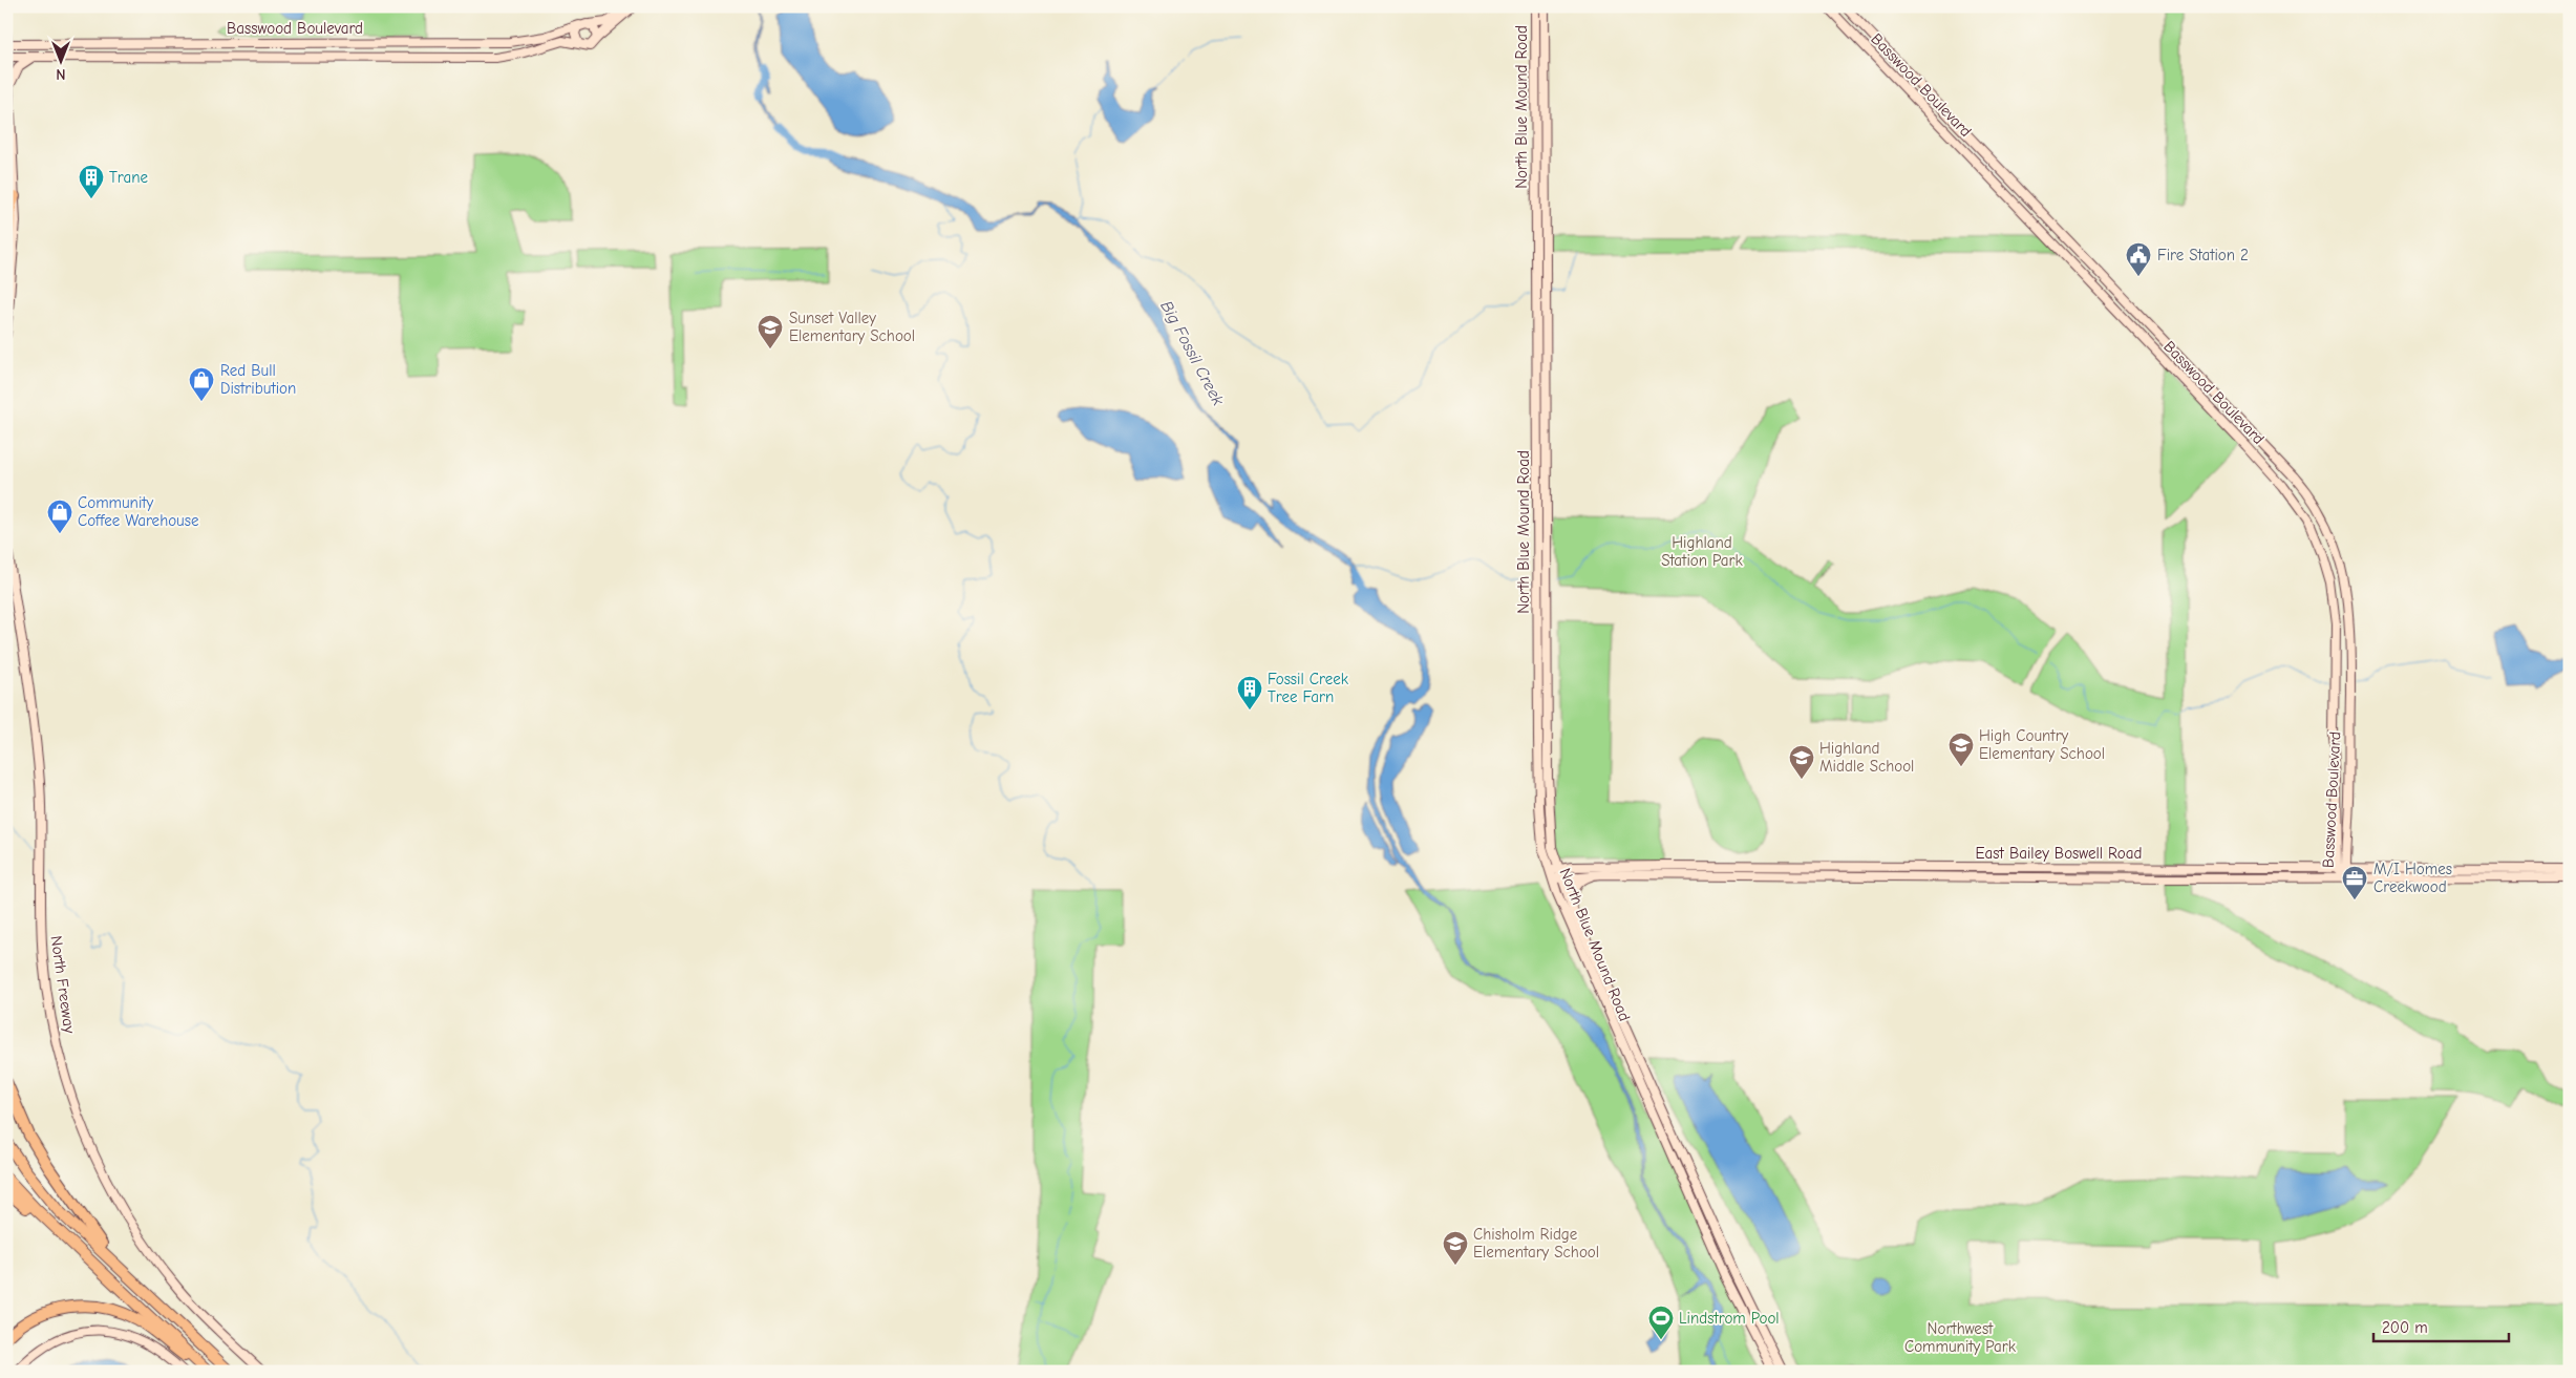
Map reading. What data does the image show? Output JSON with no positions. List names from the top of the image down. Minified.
{"streets":{"main road":["Basswood Boulevard","North Blue Mound Road","East Bailey Boswell Road","North Freeway"]},"crossings":[["Basswood Boulevard","East Bailey Boswell Road"],["North Blue Mound Road","East Bailey Boswell Road"]],"water":["Big Fossil Creek"],"parks":["Highland Station Park","Northwest Community Park"],"places":{"building":["Trane","Fossil Creek Tree Farn"],"public building":["Fire Station 2"],"school or university":["Sunset Valley Elementary School","High Country Elementary School","Highland Middle School","Chisholm Ridge Elementary School"],"shop":["Red Bull Distribution","Community Coffee Warehouse"],"office":["M/I Homes Creekwood"],"sports":["Lindstrom Pool"]},"scale_bar":"200 m","north":"bottom"}
